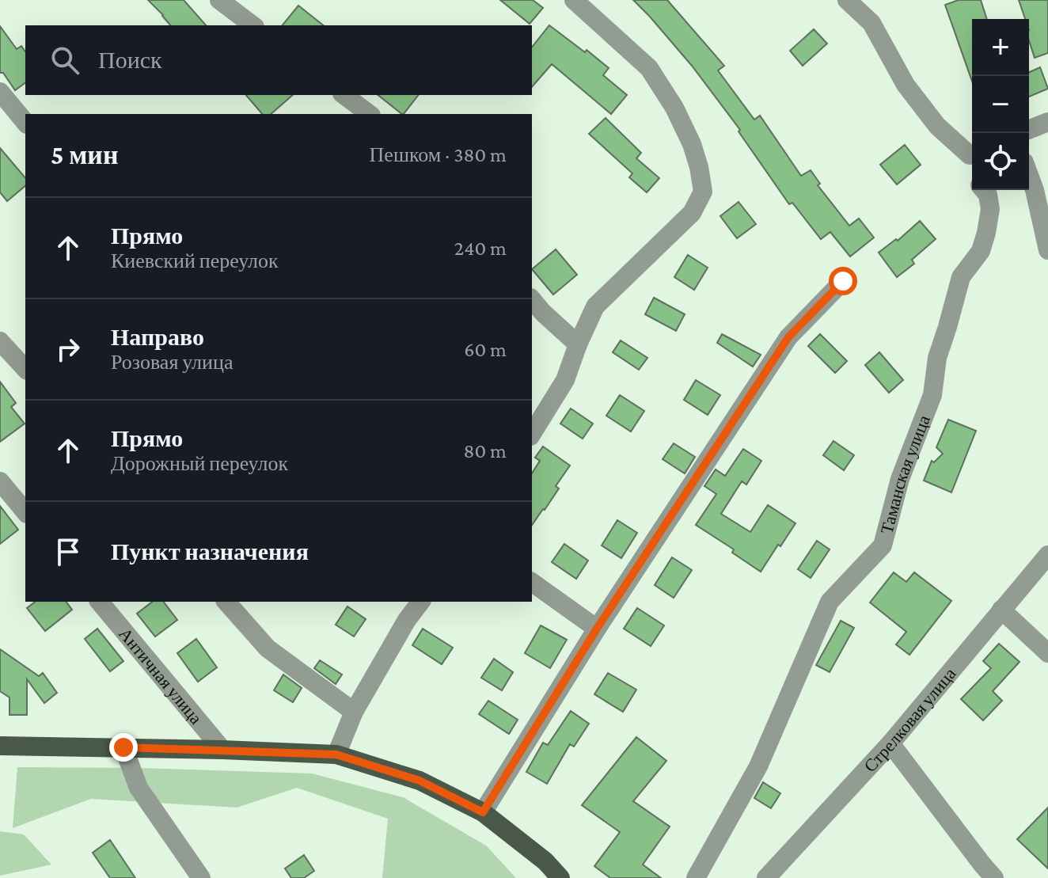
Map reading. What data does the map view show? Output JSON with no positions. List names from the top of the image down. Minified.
{"streets":{"street":["Таманская улица","Античная улица","Стрелковая улица"]},"page":{"map_buttons":["+","−"],"search":"Поиск","heading":["5 мин","Пешком · 380 m"],"list":[["Прямо","Киевский переулок","240 m"],["Направо","Розовая улица","60 m"],["Прямо","Дорожный переулок","80 m"],"Пункт назначения"]}}
